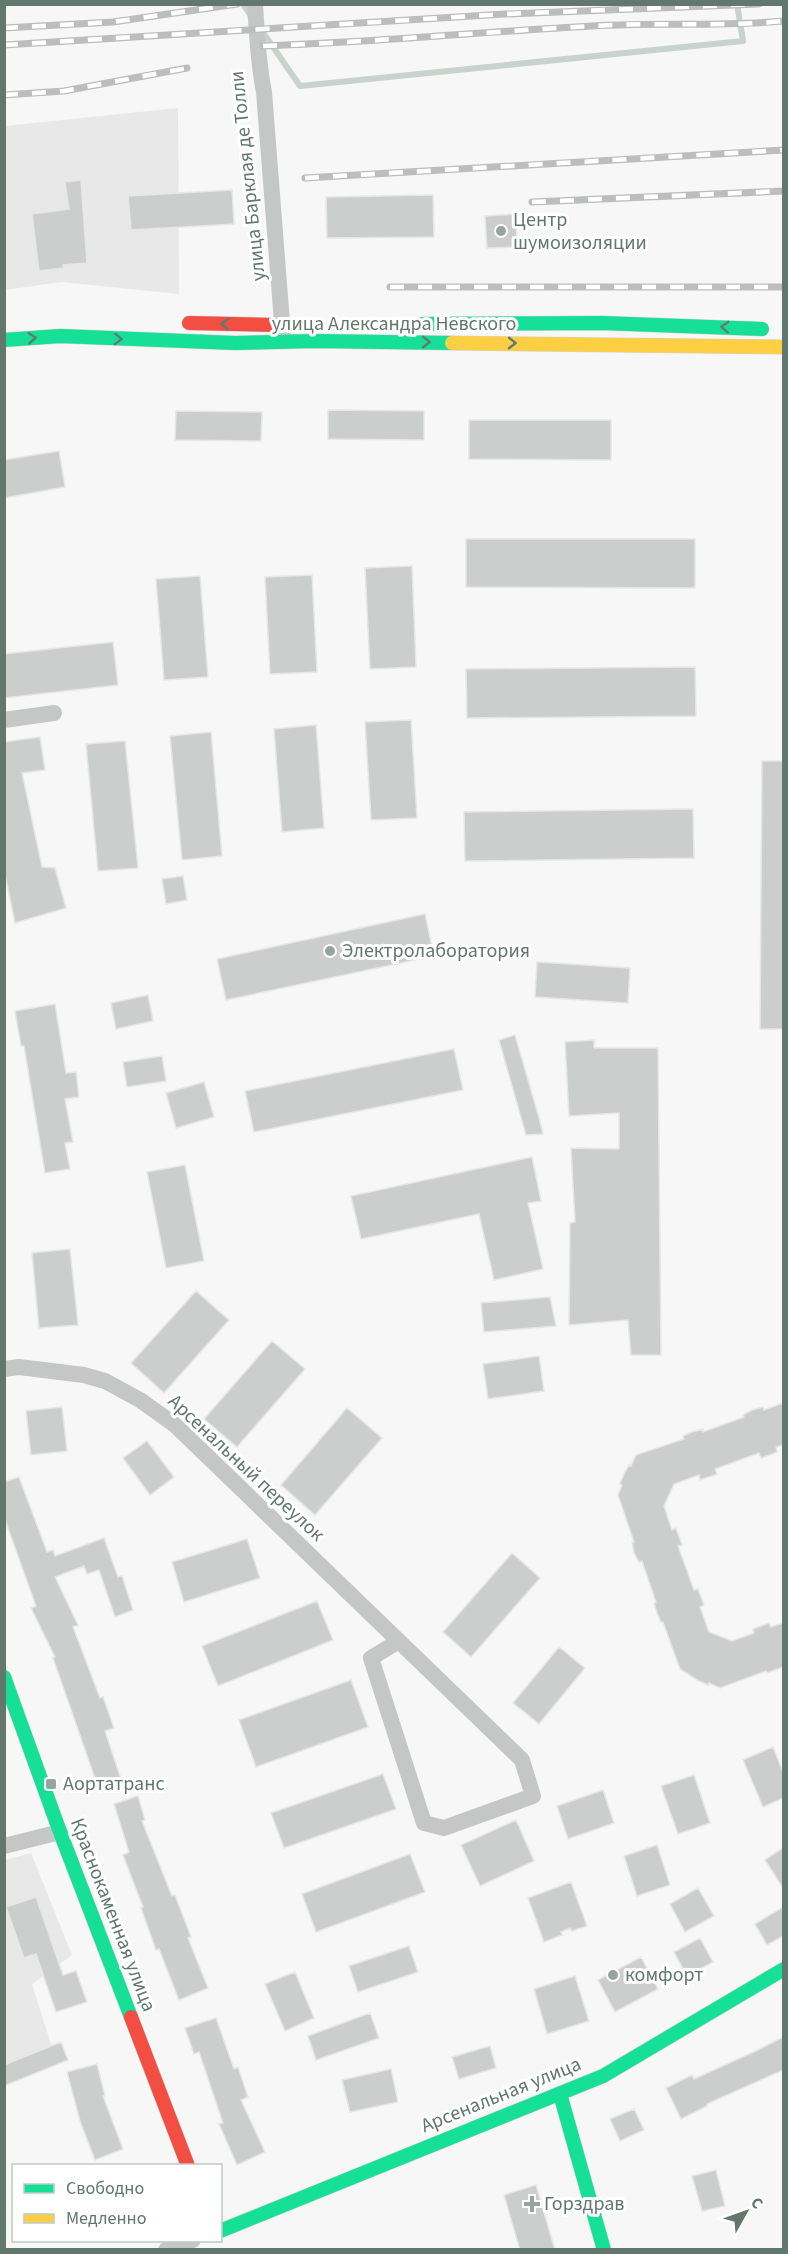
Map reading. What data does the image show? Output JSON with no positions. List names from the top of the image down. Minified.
{"streets":{"street":["улица Барклая де Толли","улица Александра Невского","Арсенальный переулок","Краснокаменная улица","Арсенальная улица"]},"crossings":[["улица Барклая де Толли","улица Александра Невского"]],"places":{"other":["Центр шумоизоляции","Электролаборатория","комфорт"],"transit":["Аортатранс"],"health":["Горздрав"]},"legend":["Свободно","Медленно"],"north":"top right"}
